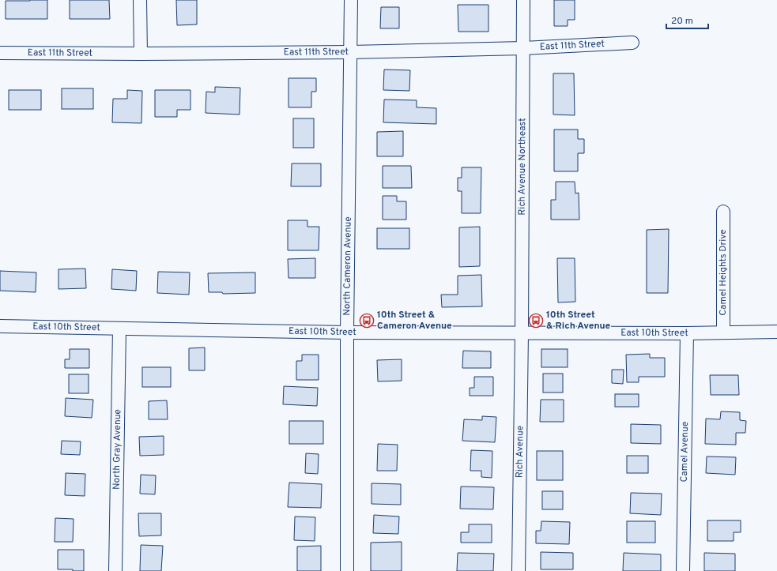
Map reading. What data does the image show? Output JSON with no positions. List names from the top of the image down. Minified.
{"streets":{"street":["East 11th Street","Rich Avenue Northeast","North Cameron Avenue","Camel Heights Drive","East 10th Street","North Gray Avenue","Rich Avenue","Camel Avenue"]},"crossings":[["East 11th Street","Rich Avenue Northeast"],["East 11th Street","North Cameron Avenue"],["Rich Avenue Northeast","East 10th Street"],["Rich Avenue Northeast","Rich Avenue"],["North Cameron Avenue","East 10th Street"],["Camel Heights Drive","East 10th Street"],["East 10th Street","North Gray Avenue"],["East 10th Street","Rich Avenue"],["East 10th Street","Camel Avenue"]],"places":{"bus stop":["10th Street & Cameron Avenue","10th Street & Rich Avenue"]},"scale_bar":"20 m"}
